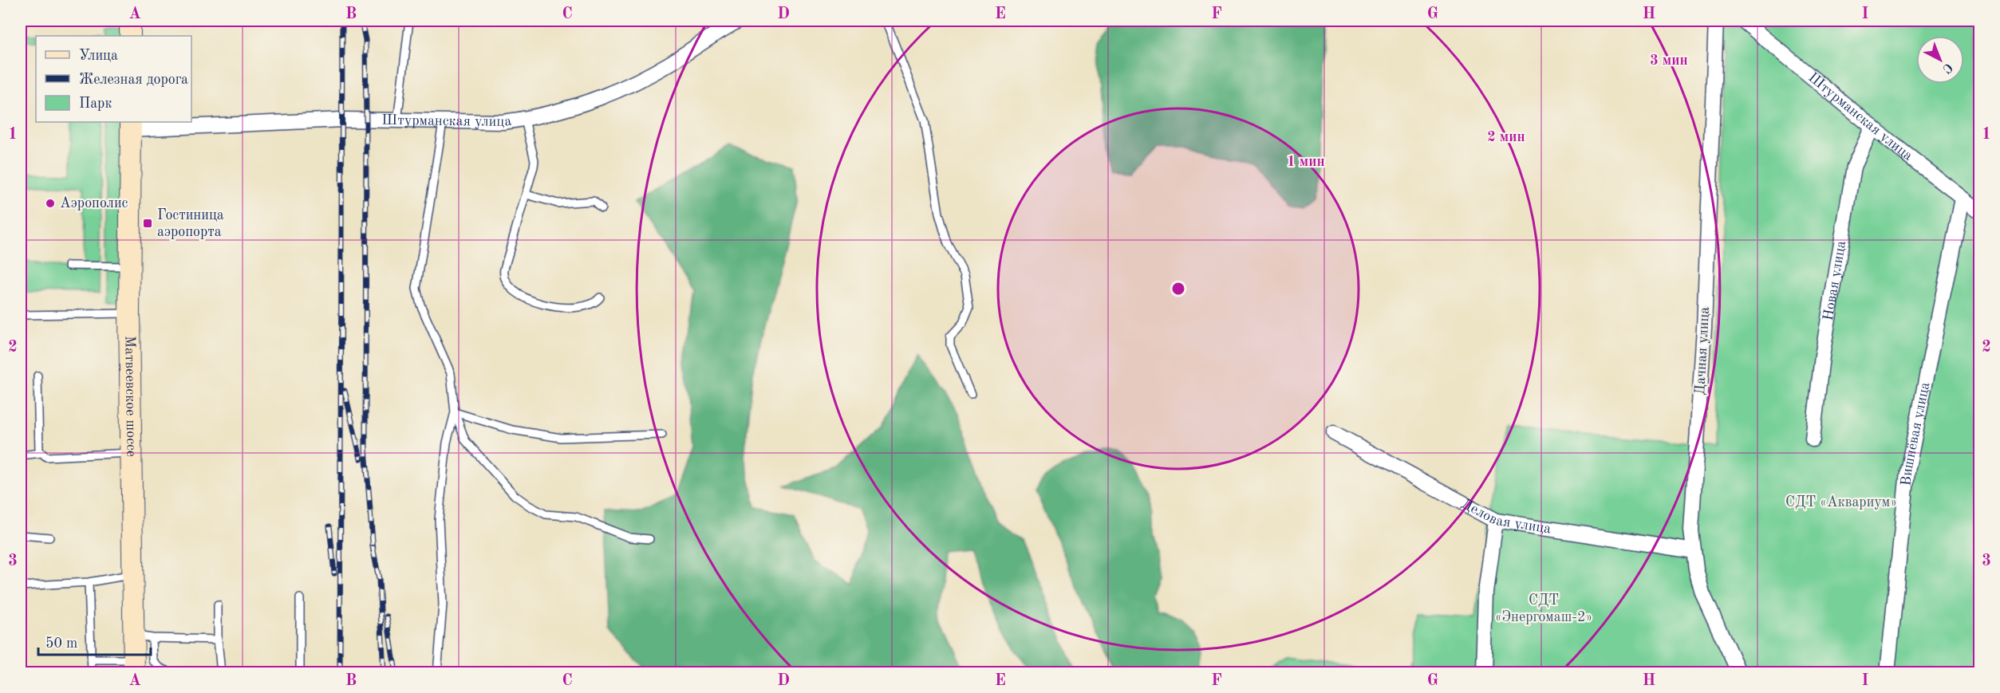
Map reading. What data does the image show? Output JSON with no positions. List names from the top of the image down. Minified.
{"streets":{"main road":["Матвеевское шоссе"],"street":["Штурманская улица","Новая улица","Дачная улица","Вишнёвая улица","Деловая улица"]},"crossings":[["Штурманская улица","Новая улица"],["Штурманская улица","Матвеевское шоссе"],["Штурманская улица","Вишнёвая улица"],["Дачная улица","Деловая улица"]],"parks":["СДТ «Аквариум»","СДТ «Энергомаш-2»"],"places":{"other":["Аэрополис"],"transit":["Гостиница аэропорта"]},"legend":["Улица","Железная дорога","Парк"],"scale_bar":"50 m","north":"bottom right","grid":{"columns":["A","B","C","D","E","F","G","H","I"],"rows":["1","2","3"]},"rings":["3 мин","2 мин","1 мин"]}
